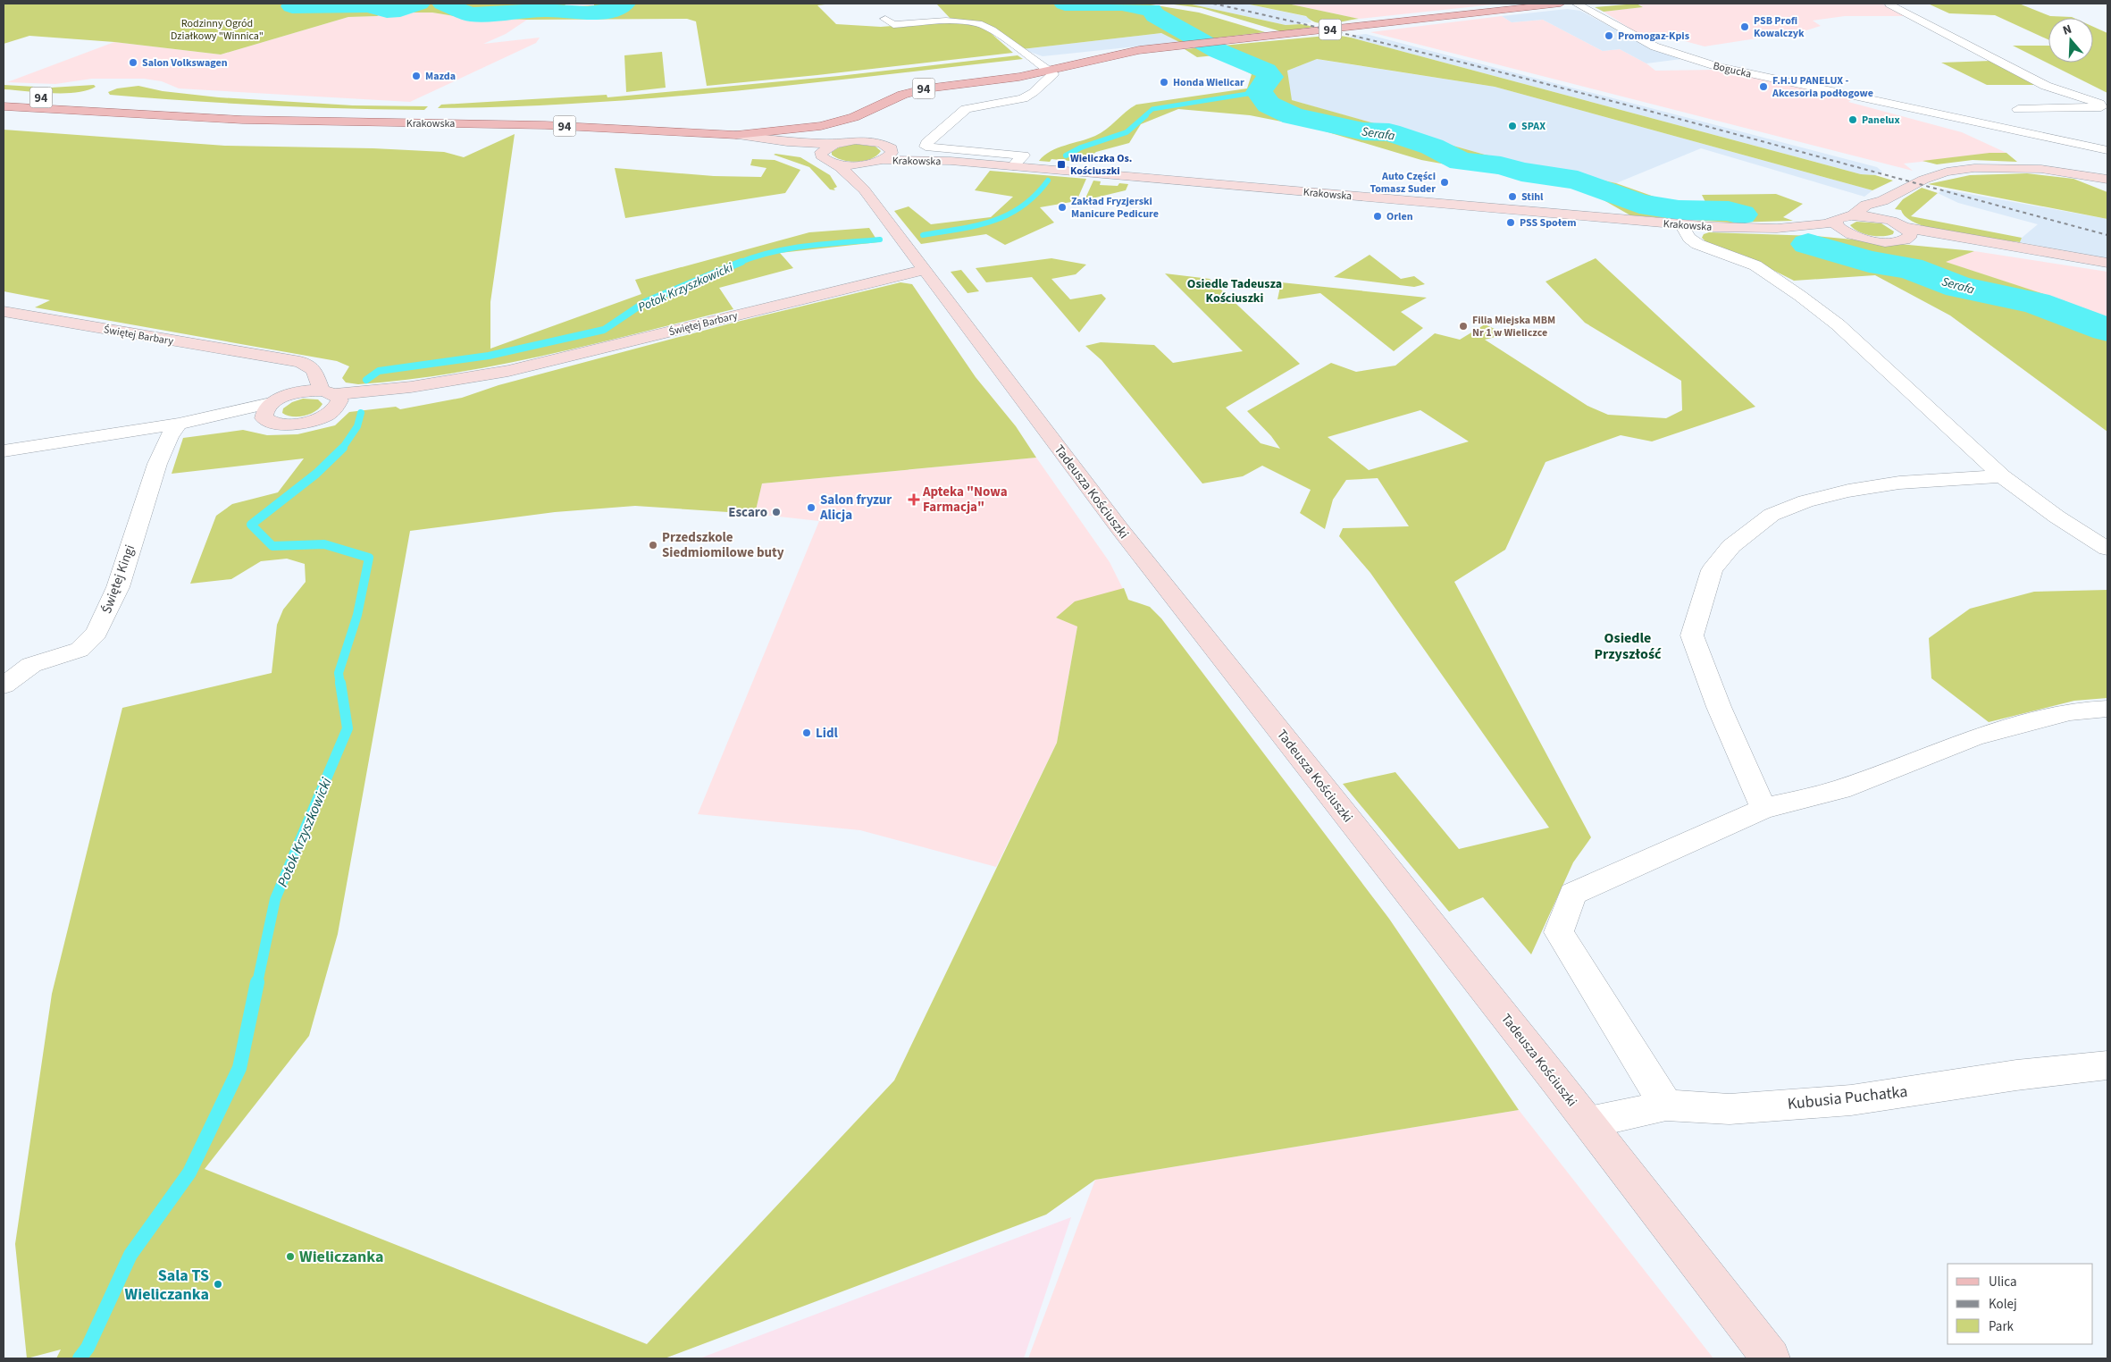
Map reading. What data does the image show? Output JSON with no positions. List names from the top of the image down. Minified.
{"streets":{"main road":["94","Krakowska"],"street":["Bogucka","Świętej Barbary","Tadeusza Kościuszki","Świętej Kingi","Kubusia Puchatka"]},"crossings":[["94","Krakowska"],["Krakowska","Tadeusza Kościuszki"],["Świętej Barbary","Tadeusza Kościuszki"],["Tadeusza Kościuszki","Kubusia Puchatka"]],"districts":["Osiedle Tadeusza Kościuszki","Osiedle Przyszłość"],"water":["Serafa","Potok Krzyszkowicki"],"parks":["Rodzinny Ogród Działkowy \"Winnica\""],"places":{"other":["PSB Profi Kowalczyk","Promogaz-Kpis","Salon Volkswagen","Mazda","Honda Wielicar","F.H.U PANELUX - Akcesoria podłogowe","Panelux","SPAX","Auto Części Tomasz Suder","Stihl","Zakład Fryzjerski Manicure Pedicure","Orlen","PSS Społem","Filia Miejska MBM Nr 1 w Wieliczce","Salon fryzur Alicja","Escaro","Przedszkole Siedmiomilowe buty","Lidl","Wieliczanka","Sala TS Wieliczanka"],"transit":["Wieliczka Os. Kościuszki"],"health":["Apteka \"Nowa Farmacja\""]},"legend":["Ulica","Kolej","Park"],"north":"top"}
